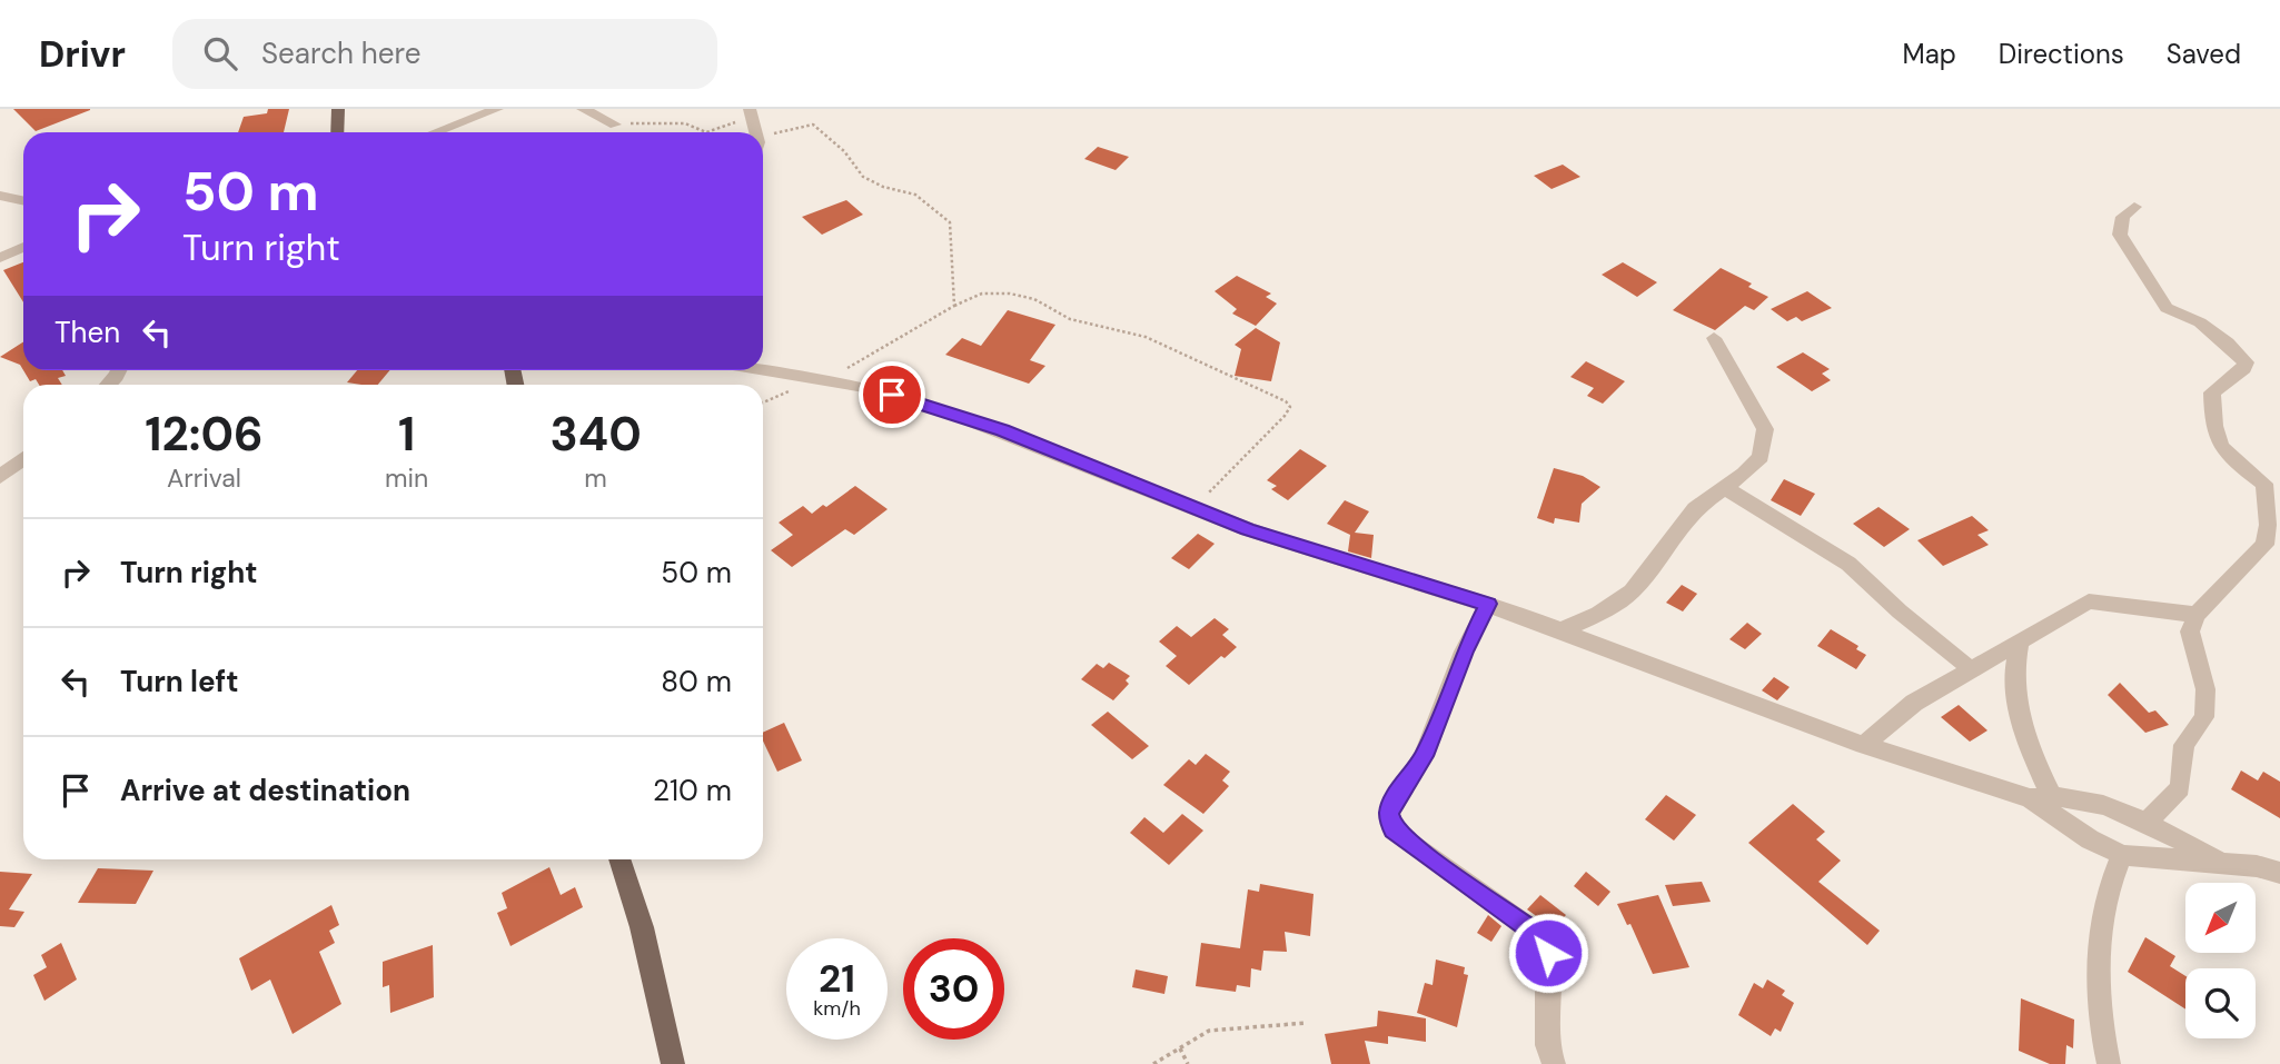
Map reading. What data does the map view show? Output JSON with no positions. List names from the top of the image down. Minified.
{"north":"bottom left","page":{"header":"Drivr","search":"Search here","nav":["Map","Directions","Saved"],"turn":["50 m","Turn right"],"then":"Then","eta":["12:06","Arrival","1","min","340","m"],"list":[{"name":"Turn right","value":"50 m"},{"name":"Turn left","value":"80 m"},{"name":"Arrive at destination","value":"210 m"}],"speed":"21 km/h","limit":"30"}}
